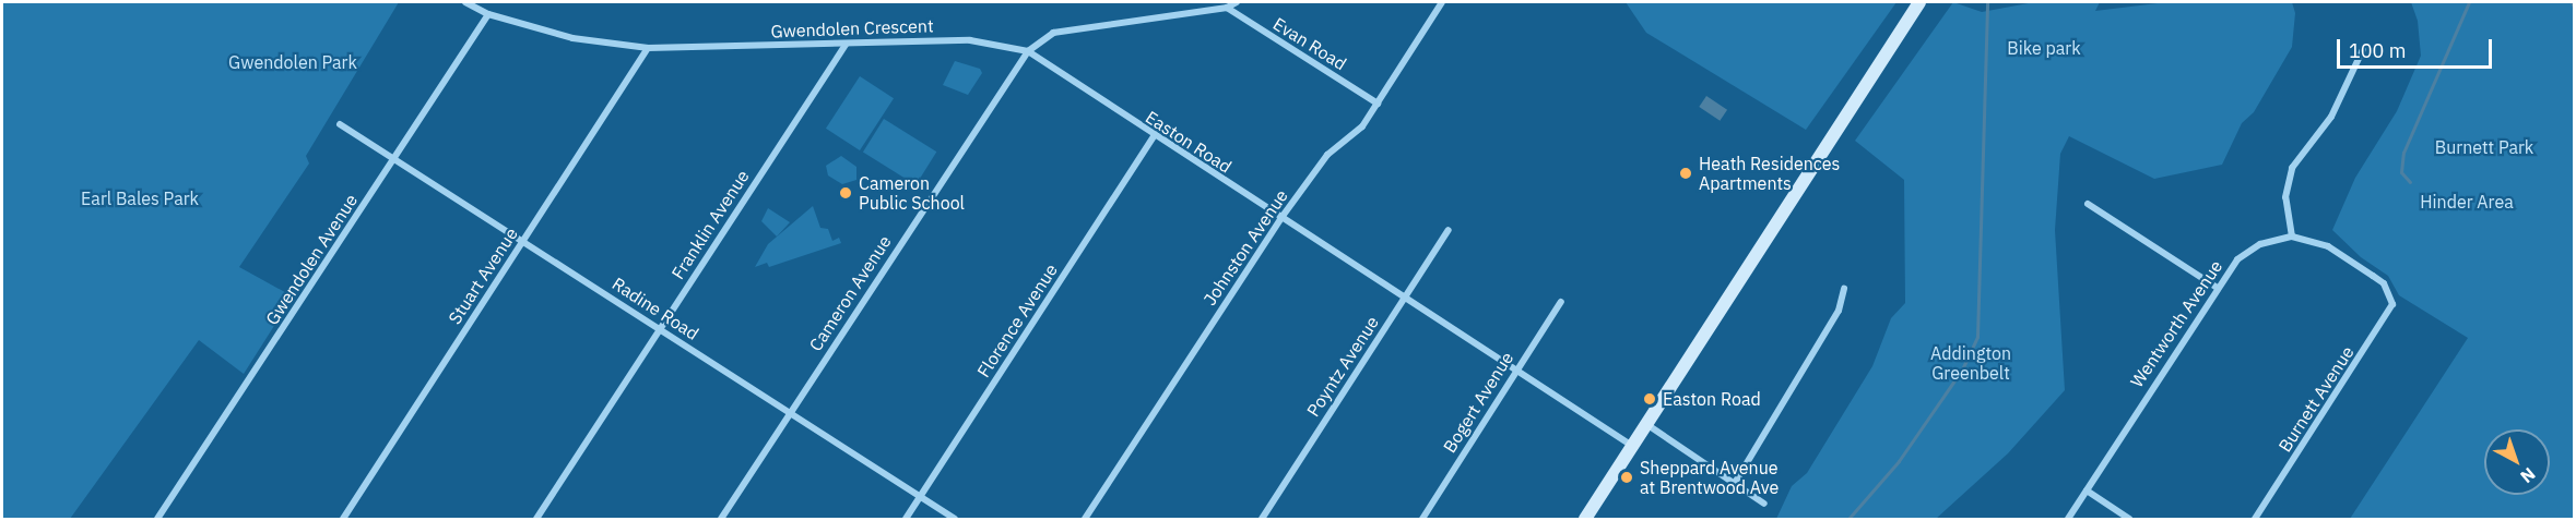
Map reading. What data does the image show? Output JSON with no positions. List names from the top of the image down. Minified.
{"streets":{"street":["Gwendolen Crescent","Evan Road","Easton Road","Franklin Avenue","Johnston Avenue","Gwendolen Avenue","Stuart Avenue","Cameron Avenue","Radine Road","Florence Avenue","Wentworth Avenue","Poyntz Avenue","Burnett Avenue","Bogert Avenue"]},"crossings":[["Gwendolen Crescent","Easton Road"],["Gwendolen Crescent","Franklin Avenue"],["Gwendolen Crescent","Gwendolen Avenue"],["Gwendolen Crescent","Stuart Avenue"],["Gwendolen Crescent","Cameron Avenue"],["Evan Road","Johnston Avenue"],["Easton Road","Johnston Avenue"],["Easton Road","Cameron Avenue"],["Easton Road","Florence Avenue"],["Easton Road","Poyntz Avenue"],["Easton Road","Bogert Avenue"],["Franklin Avenue","Radine Road"],["Gwendolen Avenue","Radine Road"],["Stuart Avenue","Radine Road"],["Cameron Avenue","Radine Road"],["Radine Road","Florence Avenue"],["Wentworth Avenue","Burnett Avenue"]],"parks":["Bike park","Gwendolen Park","Burnett Park","Earl Bales Park","Hinder Area","Addington Greenbelt"],"places":["Heath Residences Apartments","Cameron Public School","Easton Road","Sheppard Avenue at Brentwood Ave"],"scale_bar":"100 m","north":"bottom right"}
